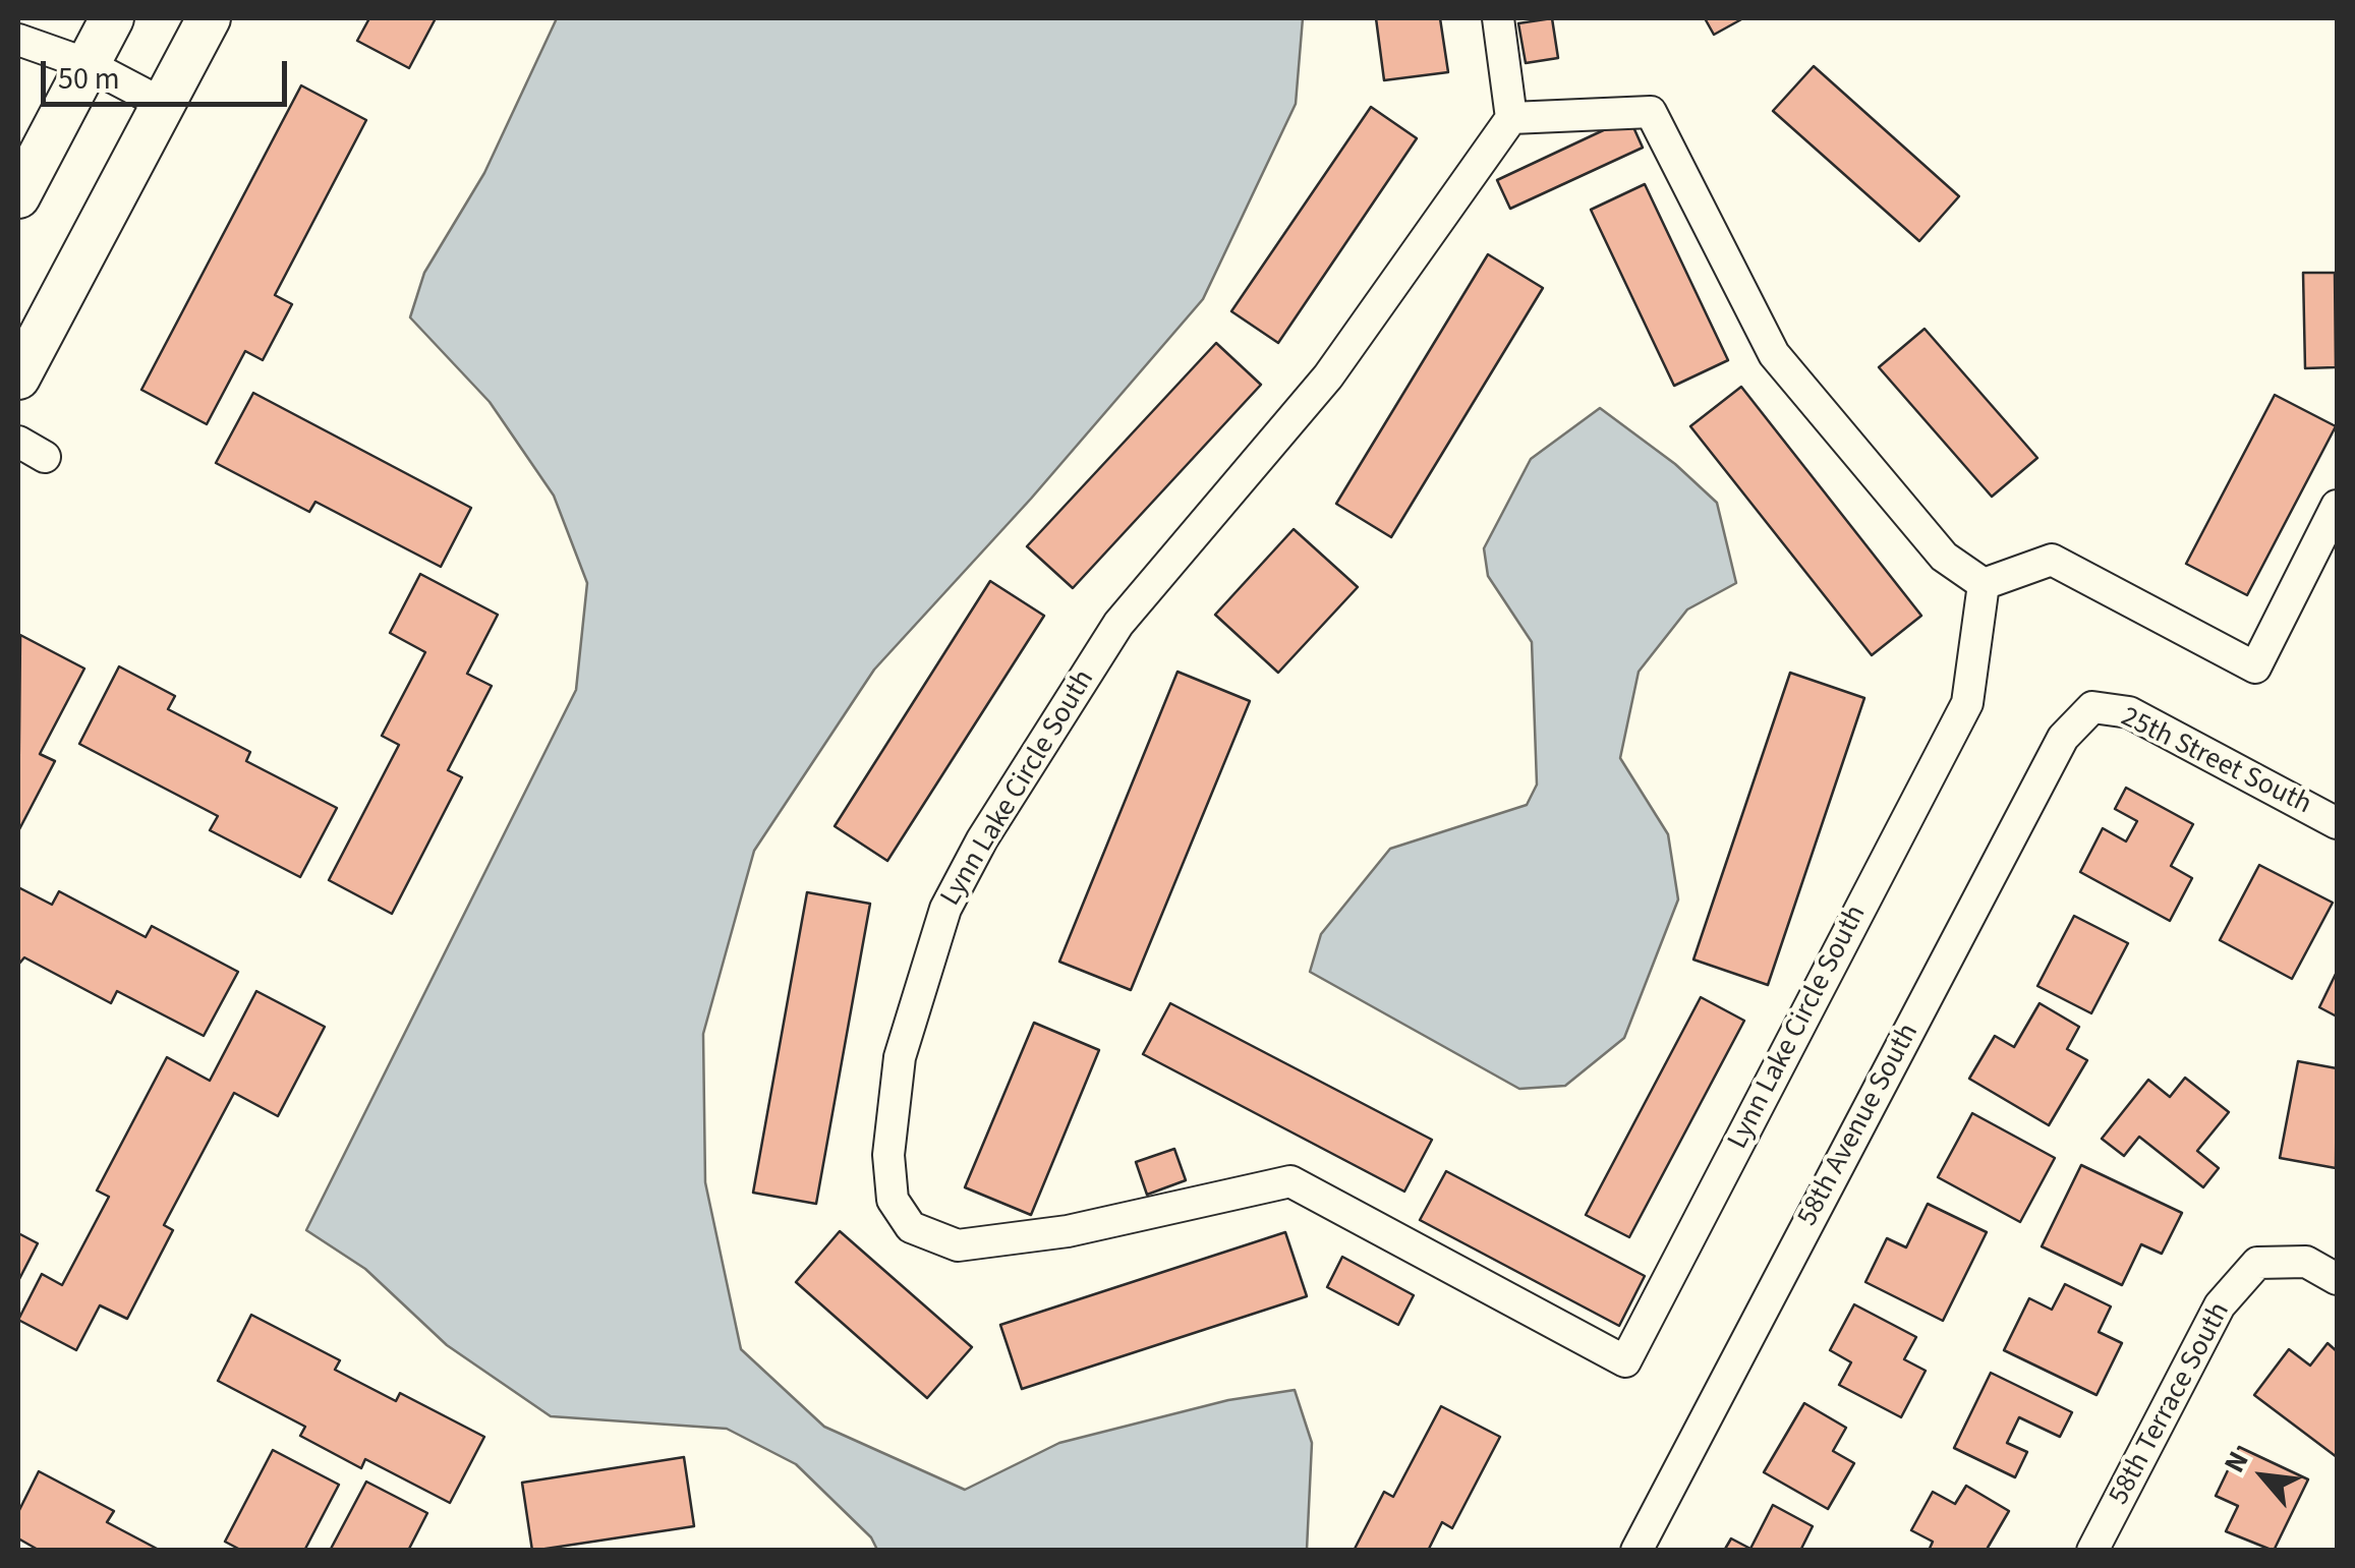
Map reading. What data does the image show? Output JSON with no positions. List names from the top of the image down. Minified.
{"streets":{"street":["25th Street South","Lynn Lake Circle South","58th Avenue South","58th Terrace South"]},"crossings":[["25th Street South","58th Avenue South"]],"scale_bar":"50 m","north":"top left"}
